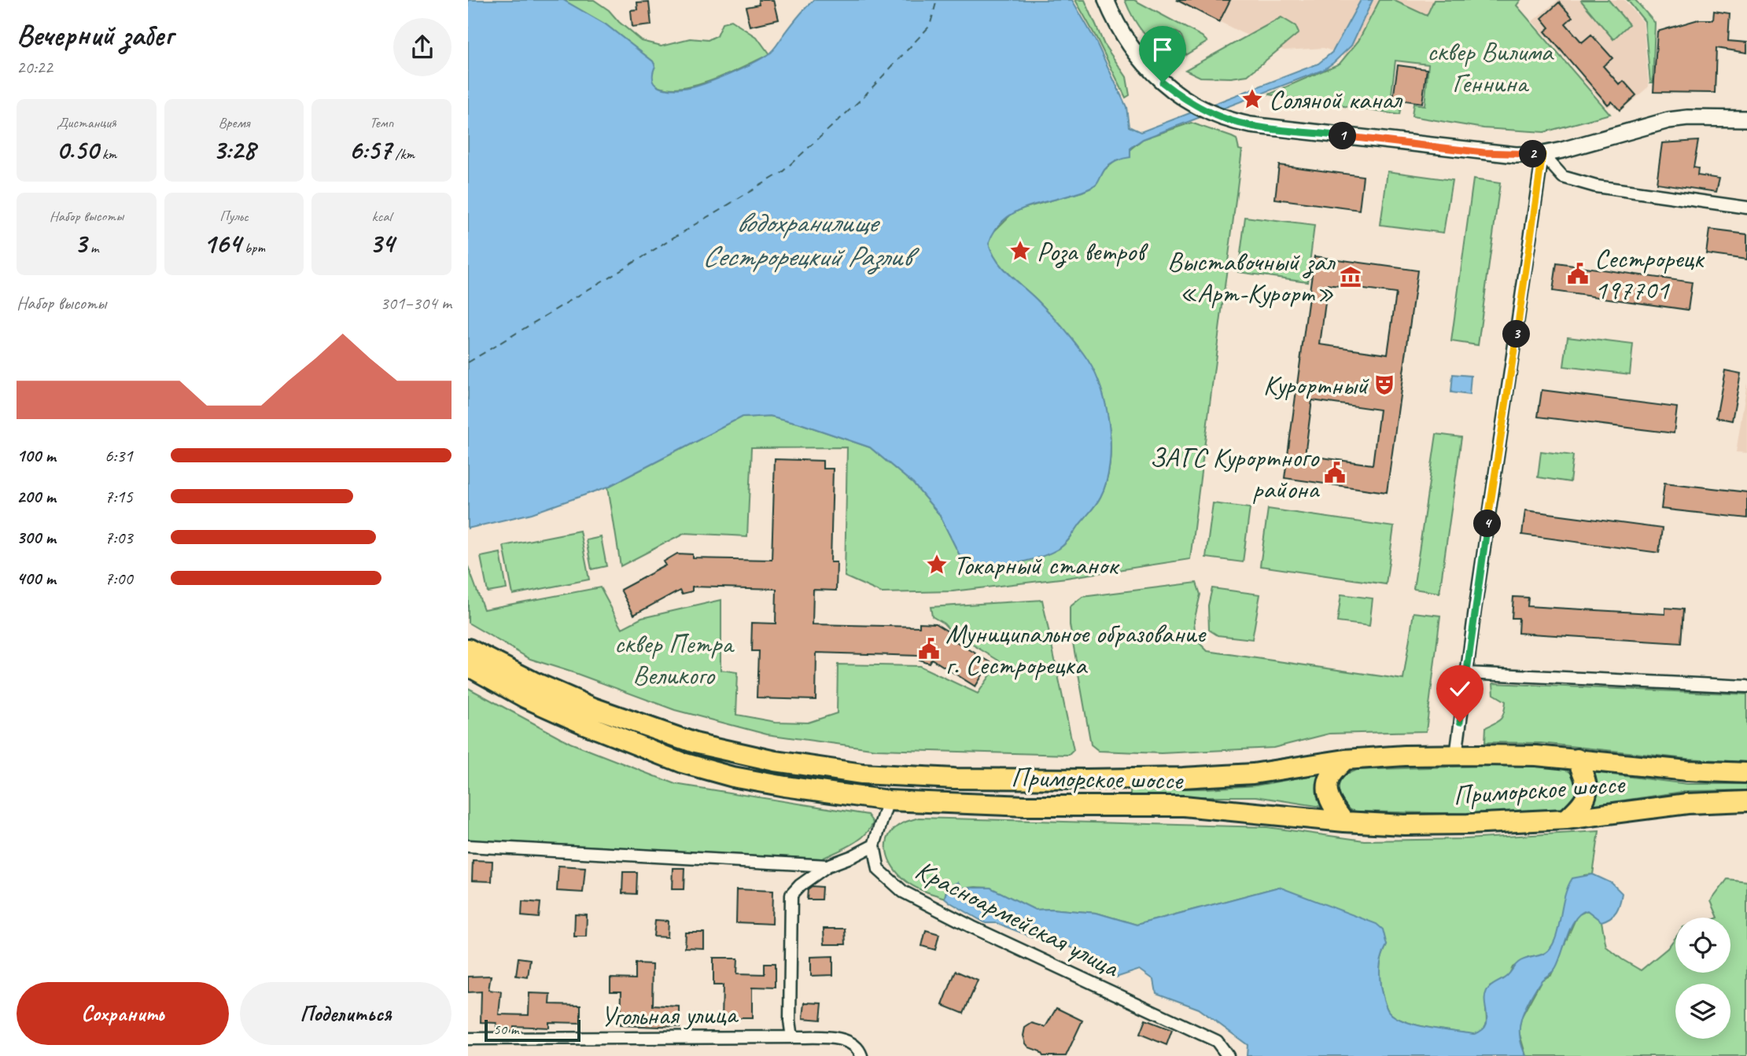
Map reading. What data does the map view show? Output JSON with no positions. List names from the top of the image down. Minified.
{"streets":{"highway":["Приморское шоссе"],"street":["Красноармейская улица","Угольная улица"]},"water":["водохранилище Сестрорецкий Разлив"],"parks":["сквер Вилима Геннина","сквер Петра Великого"],"places":{"place":["Соляной канал","Роза ветров","Токарный станок"],"public building":["Сестрорецк 197701","ЗАГС Курортного района","Муниципальное образование г. Сестрорецка"],"museum":["Выставочный зал «Арт-Курорт»"],"theatre":["Курортный"]},"scale_bar":"50 m","page":{"heading":["Вечерний забег","20:22"],"stats":[["Дистанция","0.50 km"],["Время","3:28"],["Темп","6:57 /km"],["Набор высоты","3 m"],["Пульс","164 bpm"],["kcal","34"]],"pins":["1","2","3","4"],"chart":["Набор высоты","301–304 m"],"list":[{"name":"100 m","note":"6:31"},{"name":"200 m","note":"7:15"},{"name":"300 m","note":"7:03"},{"name":"400 m","note":"7:00"}],"buttons":["Сохранить","Поделиться"],"scale":"50 m"}}
